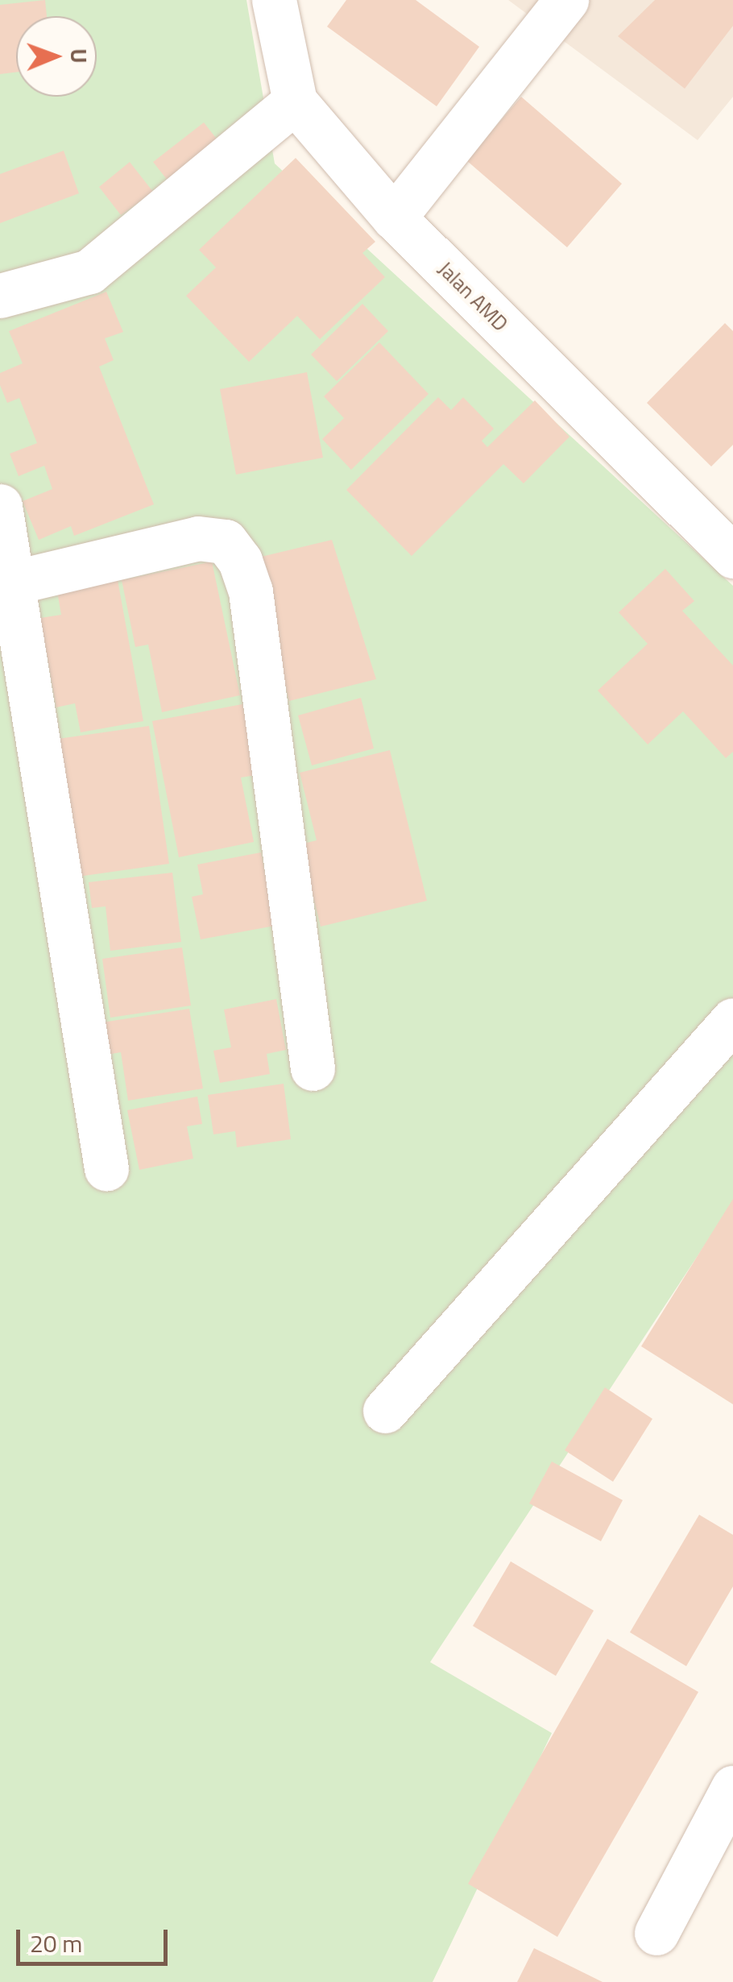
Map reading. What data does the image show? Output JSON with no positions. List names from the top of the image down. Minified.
{"streets":{"street":["Jalan AMD"]},"scale_bar":"20 m","north":"right"}
